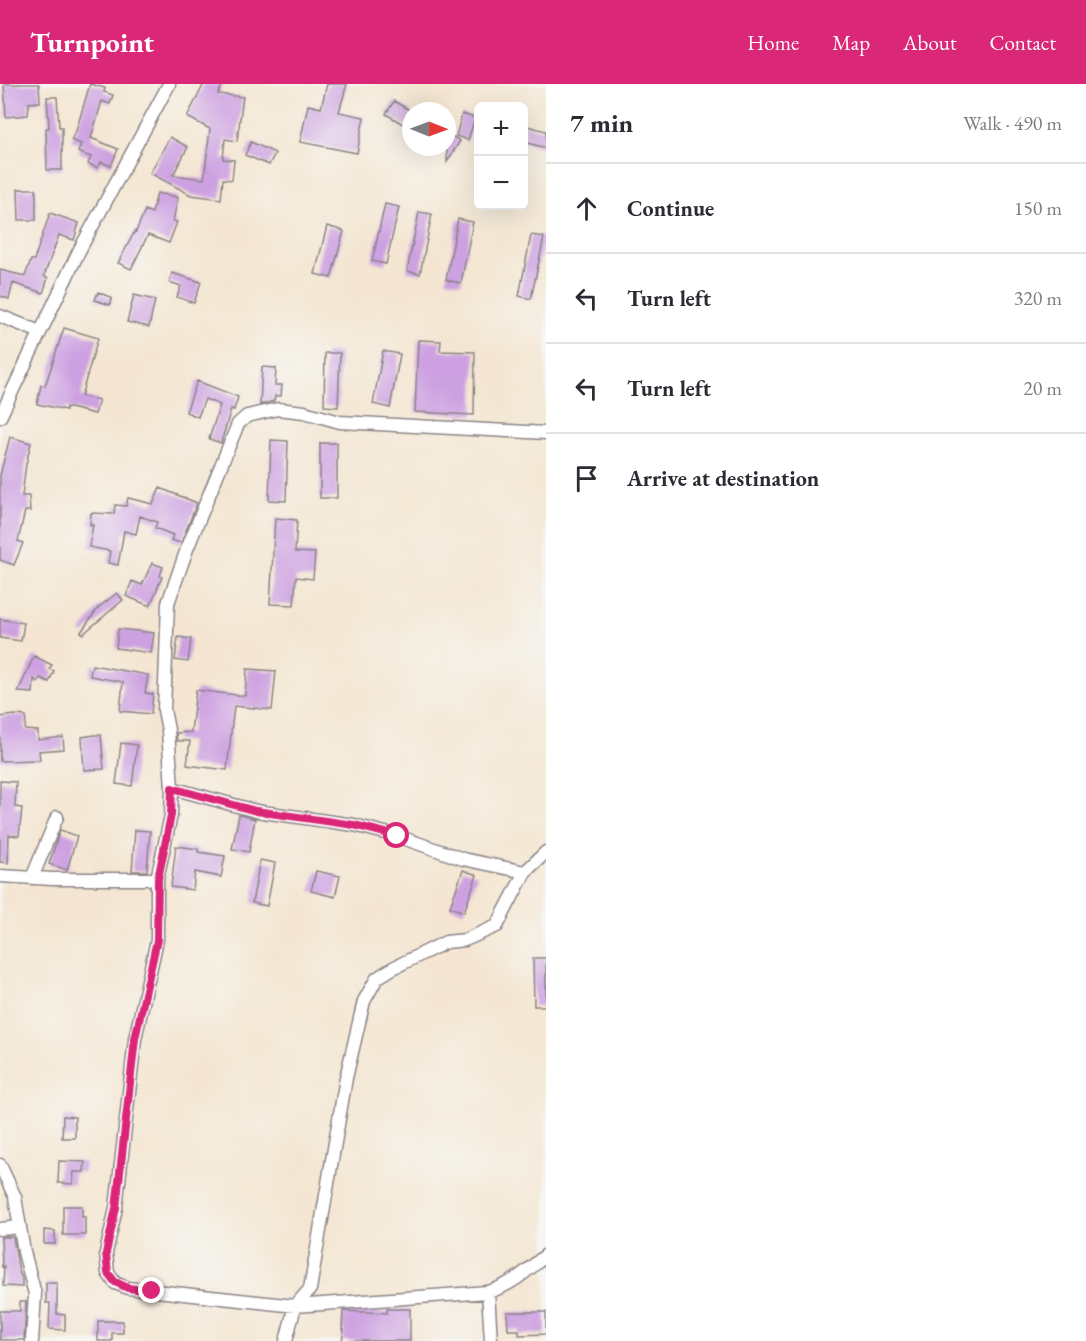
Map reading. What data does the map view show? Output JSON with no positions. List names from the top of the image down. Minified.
{"north":"right","page":{"header":"Turnpoint","nav":["Home","Map","About","Contact"],"heading":["7 min","Walk · 490 m"],"map_buttons":["+","−"],"list":[["Continue","150 m"],["Turn left","320 m"],["Turn left","20 m"],"Arrive at destination"]}}
